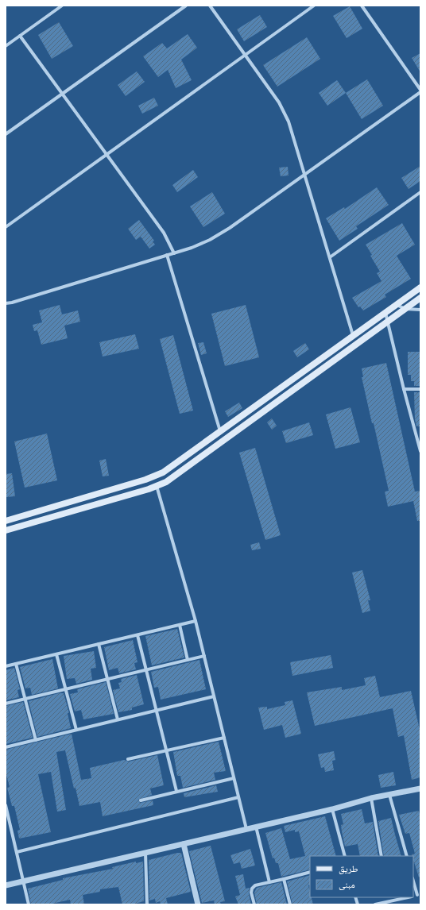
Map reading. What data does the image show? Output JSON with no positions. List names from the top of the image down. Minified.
{"legend":["طريق","مبنى"]}
